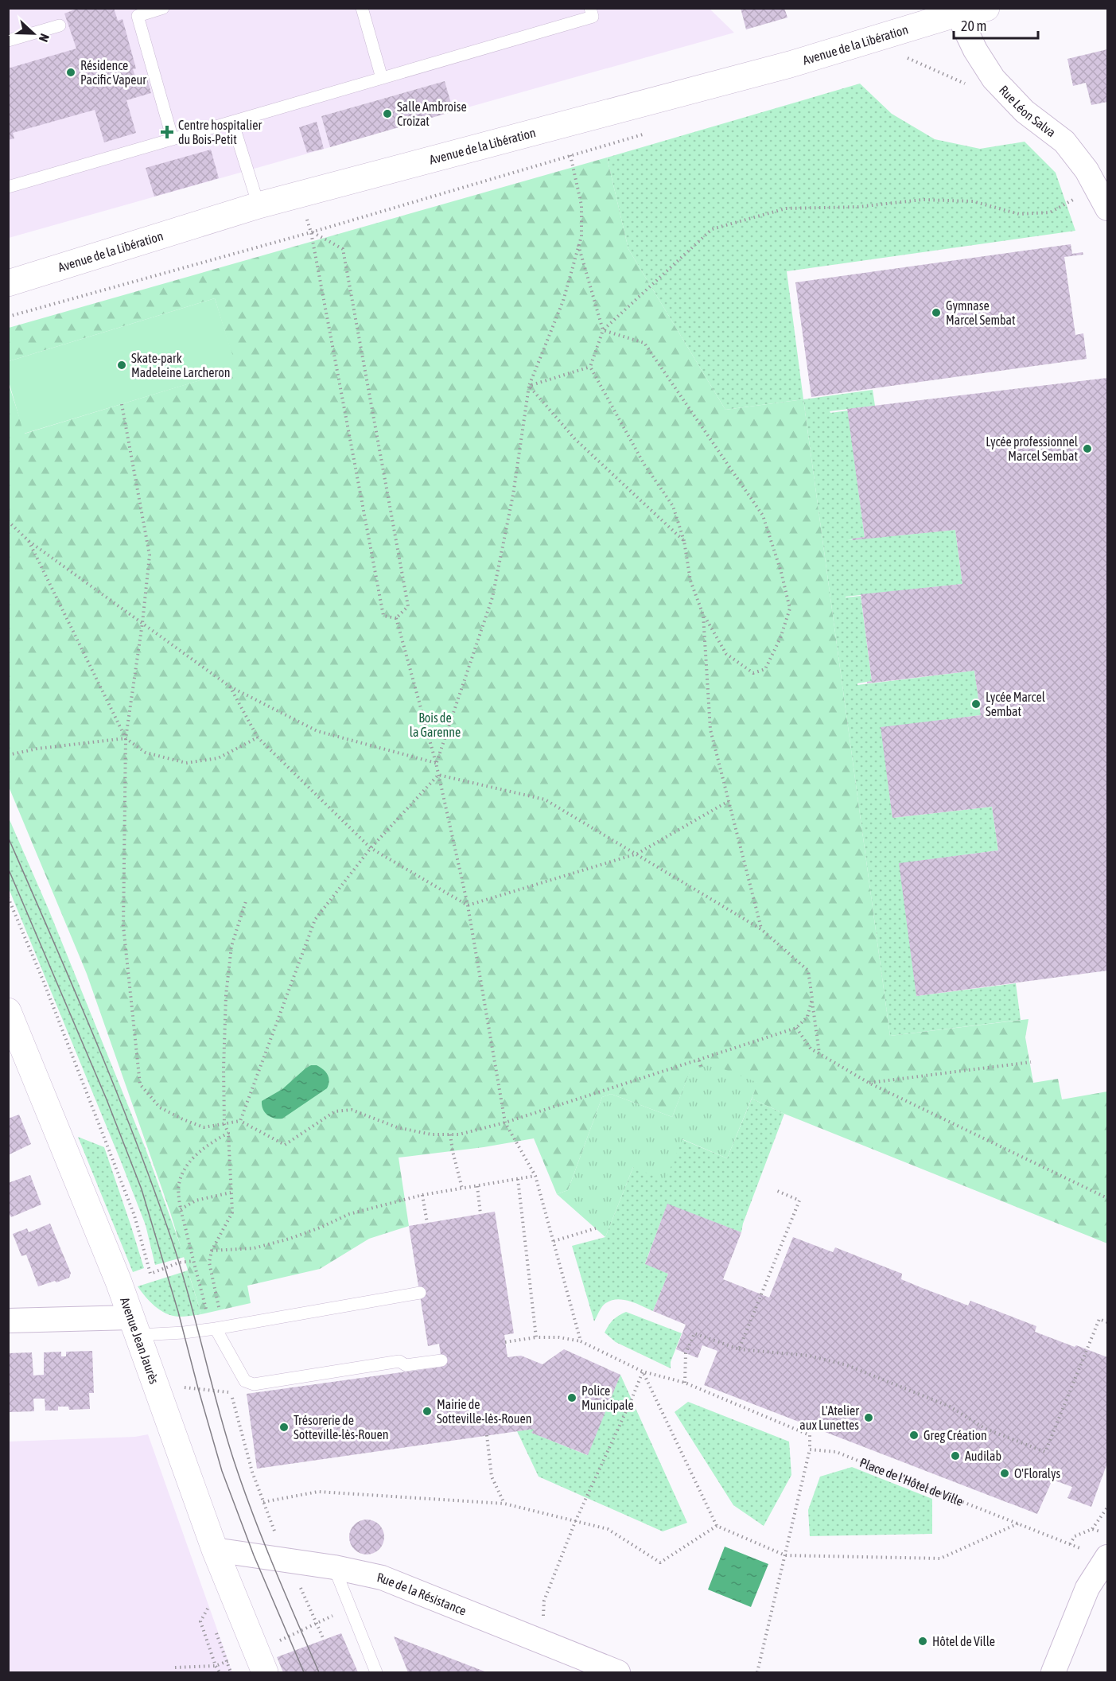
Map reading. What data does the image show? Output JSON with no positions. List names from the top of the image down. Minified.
{"streets":{"street":["Avenue de la Libération","Rue Léon Salva","Avenue Jean Jaurès","Rue de la Résistance"],"path":["Place de l'Hôtel de Ville"]},"crossings":[["Avenue de la Libération","Rue Léon Salva"],["Avenue Jean Jaurès","Rue de la Résistance"]],"parks":["Bois de la Garenne"],"places":{"other":["Résidence Pacific Vapeur","Salle Ambroise Croizat","Gymnase Marcel Sembat","Skate-park Madeleine Larcheron","Lycée professionnel Marcel Sembat","Lycée Marcel Sembat","Police Municipale","Mairie de Sotteville-lès-Rouen","L'Atelier aux Lunettes","Trésorerie de Sotteville-lès-Rouen","Greg Création","Audilab","O'Floralys","Hôtel de Ville"],"health":["Centre hospitalier du Bois-Petit"]},"scale_bar":"20 m","north":"right"}
